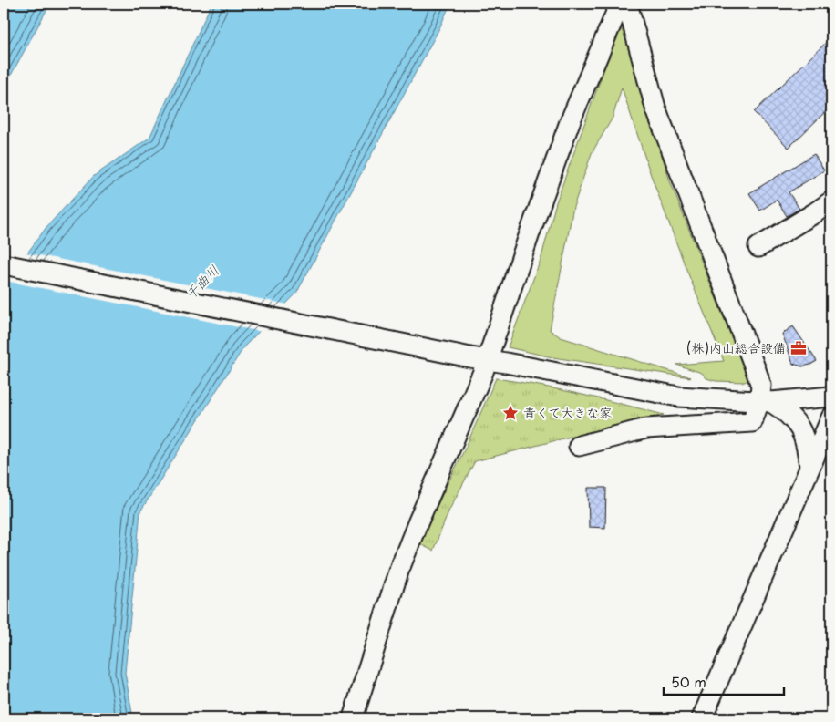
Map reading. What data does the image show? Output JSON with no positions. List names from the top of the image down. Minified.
{"water":["千曲川"],"places":{"office":["(株)内山総合設備"],"place":["青くて大きな家"]},"scale_bar":"50 m"}
